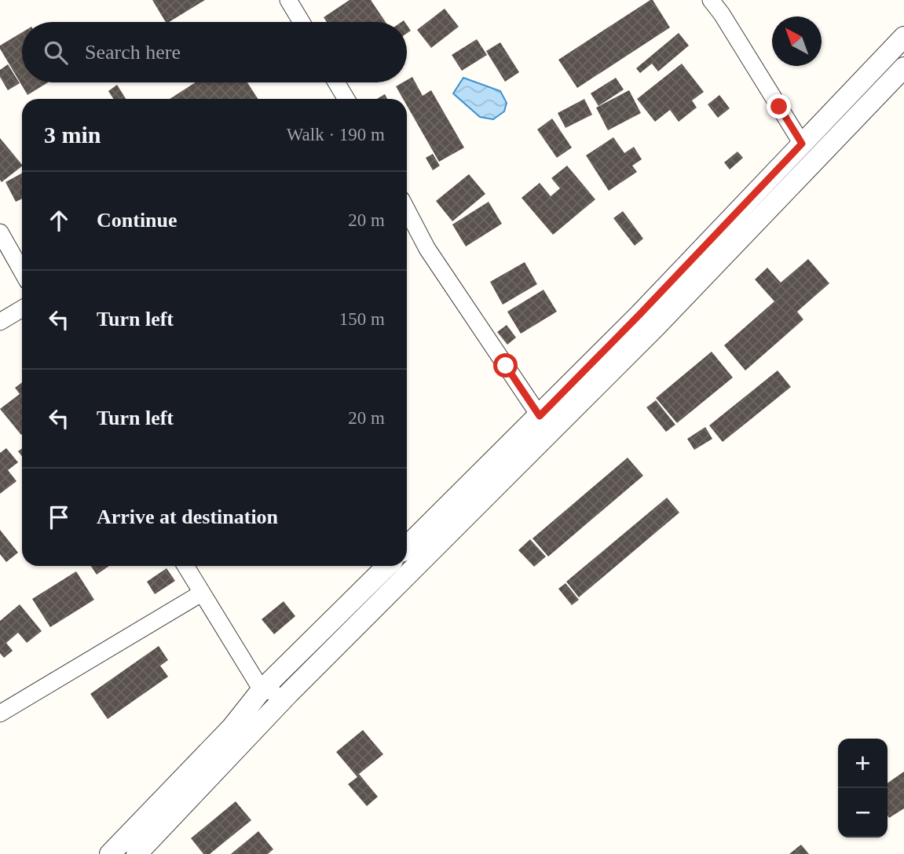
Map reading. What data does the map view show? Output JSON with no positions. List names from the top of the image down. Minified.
{"north":"top left","page":{"search":"Search here","heading":["3 min","Walk · 190 m"],"list":[["Continue","20 m"],["Turn left","150 m"],["Turn left","20 m"],"Arrive at destination"],"map_buttons":["+","−"]}}
